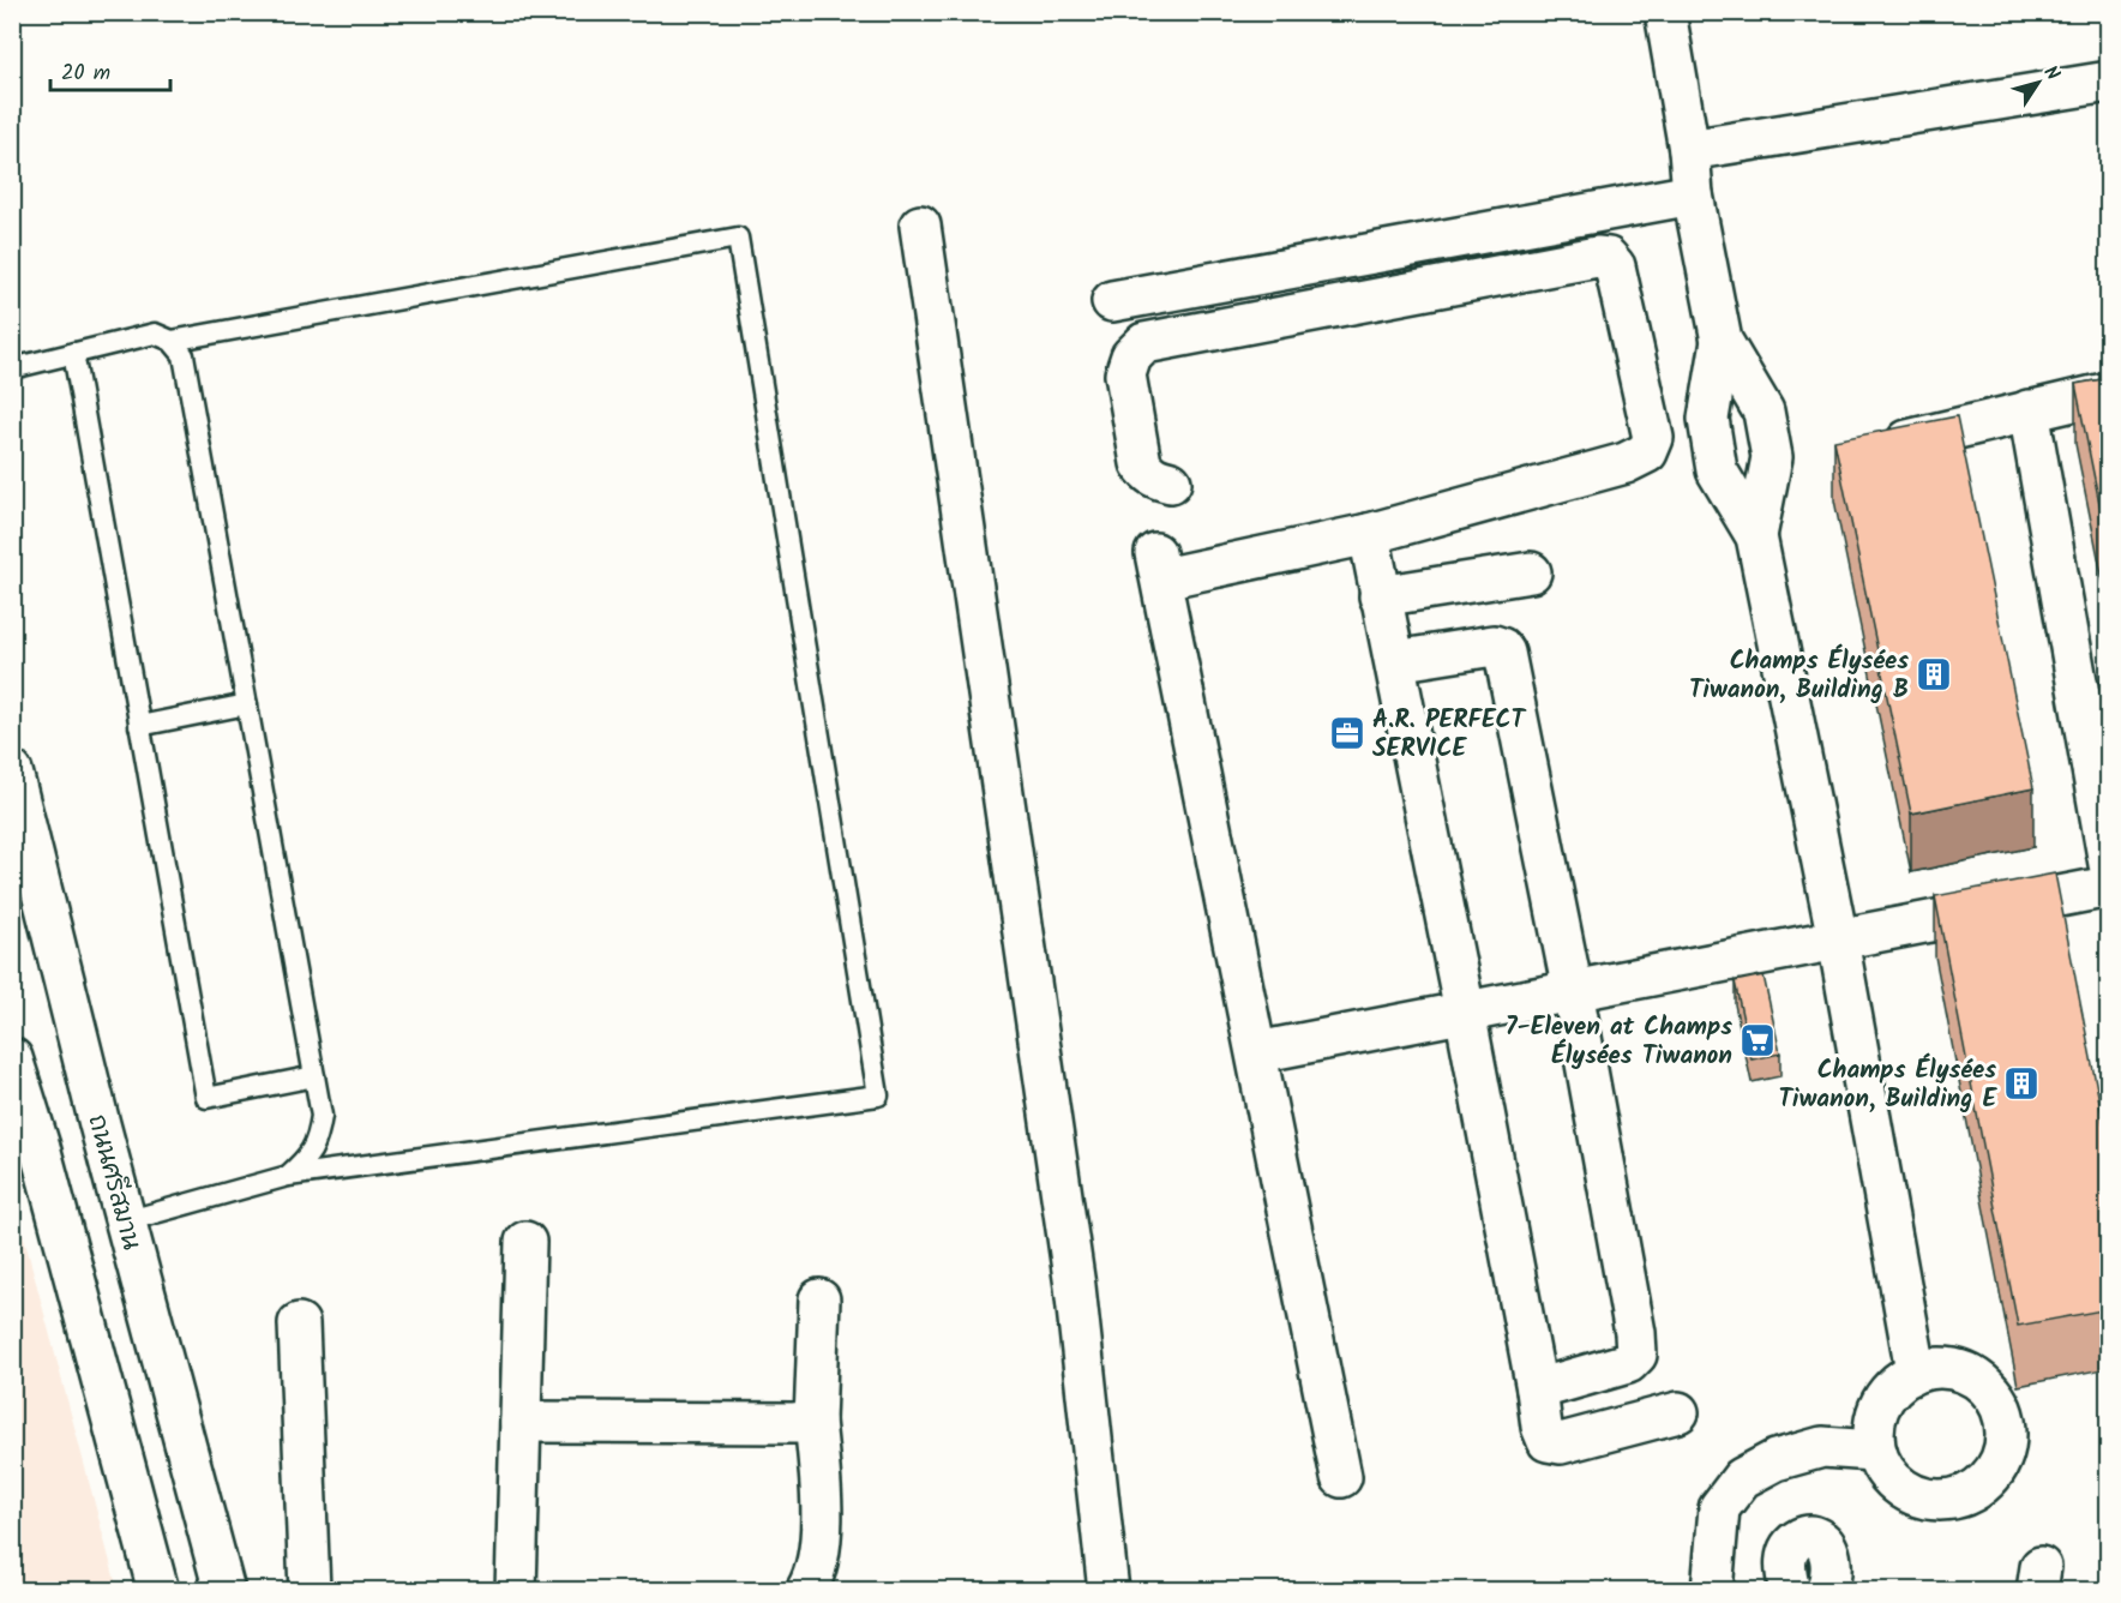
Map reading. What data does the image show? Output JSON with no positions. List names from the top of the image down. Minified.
{"streets":{"street":["ถนนศรีสมาน"]},"places":{"building":["Champs Élysées Tiwanon, Building B","Champs Élysées Tiwanon, Building E"],"office":["A.R. PERFECT SERVICE"],"supermarket":["7-Eleven at Champs Élysées Tiwanon"]},"scale_bar":"20 m","north":"top right"}
